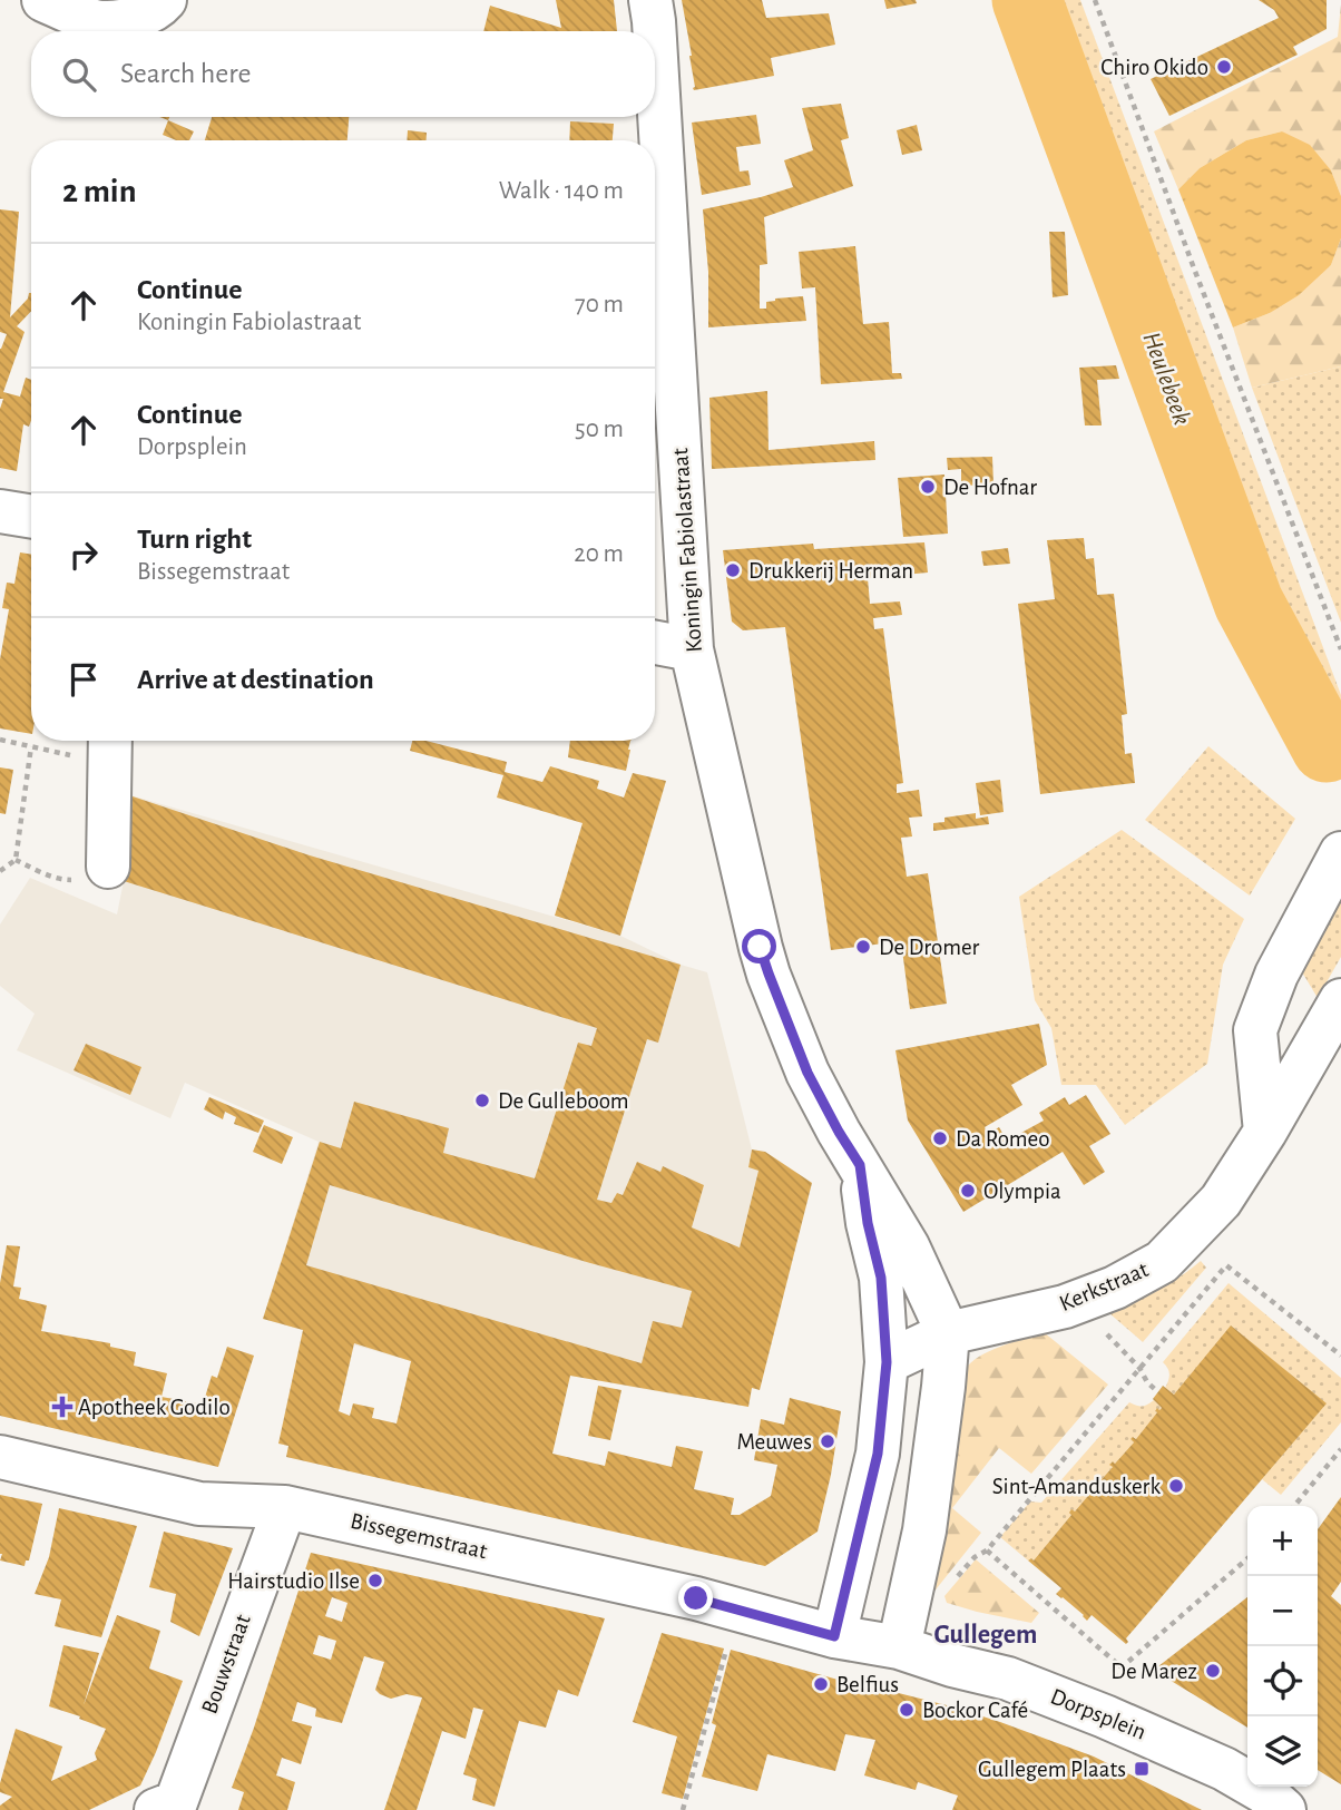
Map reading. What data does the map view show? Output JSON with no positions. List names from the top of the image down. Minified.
{"streets":{"street":["Koningin Fabiolastraat","Kerkstraat","Bissegemstraat","Bouwstraat","Dorpsplein"]},"crossings":[["Koningin Fabiolastraat","Kerkstraat"],["Bissegemstraat","Bouwstraat"],["Bissegemstraat","Dorpsplein"]],"districts":["Gullegem"],"water":["Heulebeek"],"places":{"other":["Chiro Okido","De Hofnar","Drukkerij Herman","De Dromer","De Gulleboom","Da Romeo","Olympia","Meuwes","Sint-Amanduskerk","Hairstudio Ilse","De Marez","Belfius","Bockor Café"],"health":["Apotheek Godilo"],"transit":["Gullegem Plaats"]},"page":{"search":"Search here","heading":["2 min","Walk · 140 m"],"list":[["Continue","Koningin Fabiolastraat","70 m"],["Continue","Dorpsplein","50 m"],["Turn right","Bissegemstraat","20 m"],"Arrive at destination"],"map_buttons":["+","−"]}}
